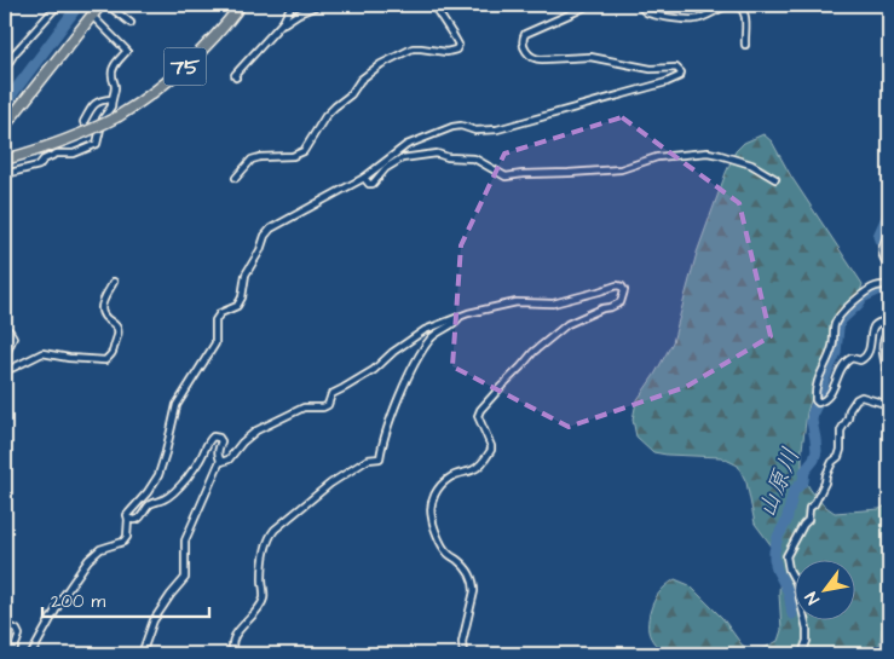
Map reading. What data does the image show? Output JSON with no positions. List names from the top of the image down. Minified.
{"streets":{"main road":["75"]},"water":["山原川"],"scale_bar":"200 m","north":"bottom left"}
